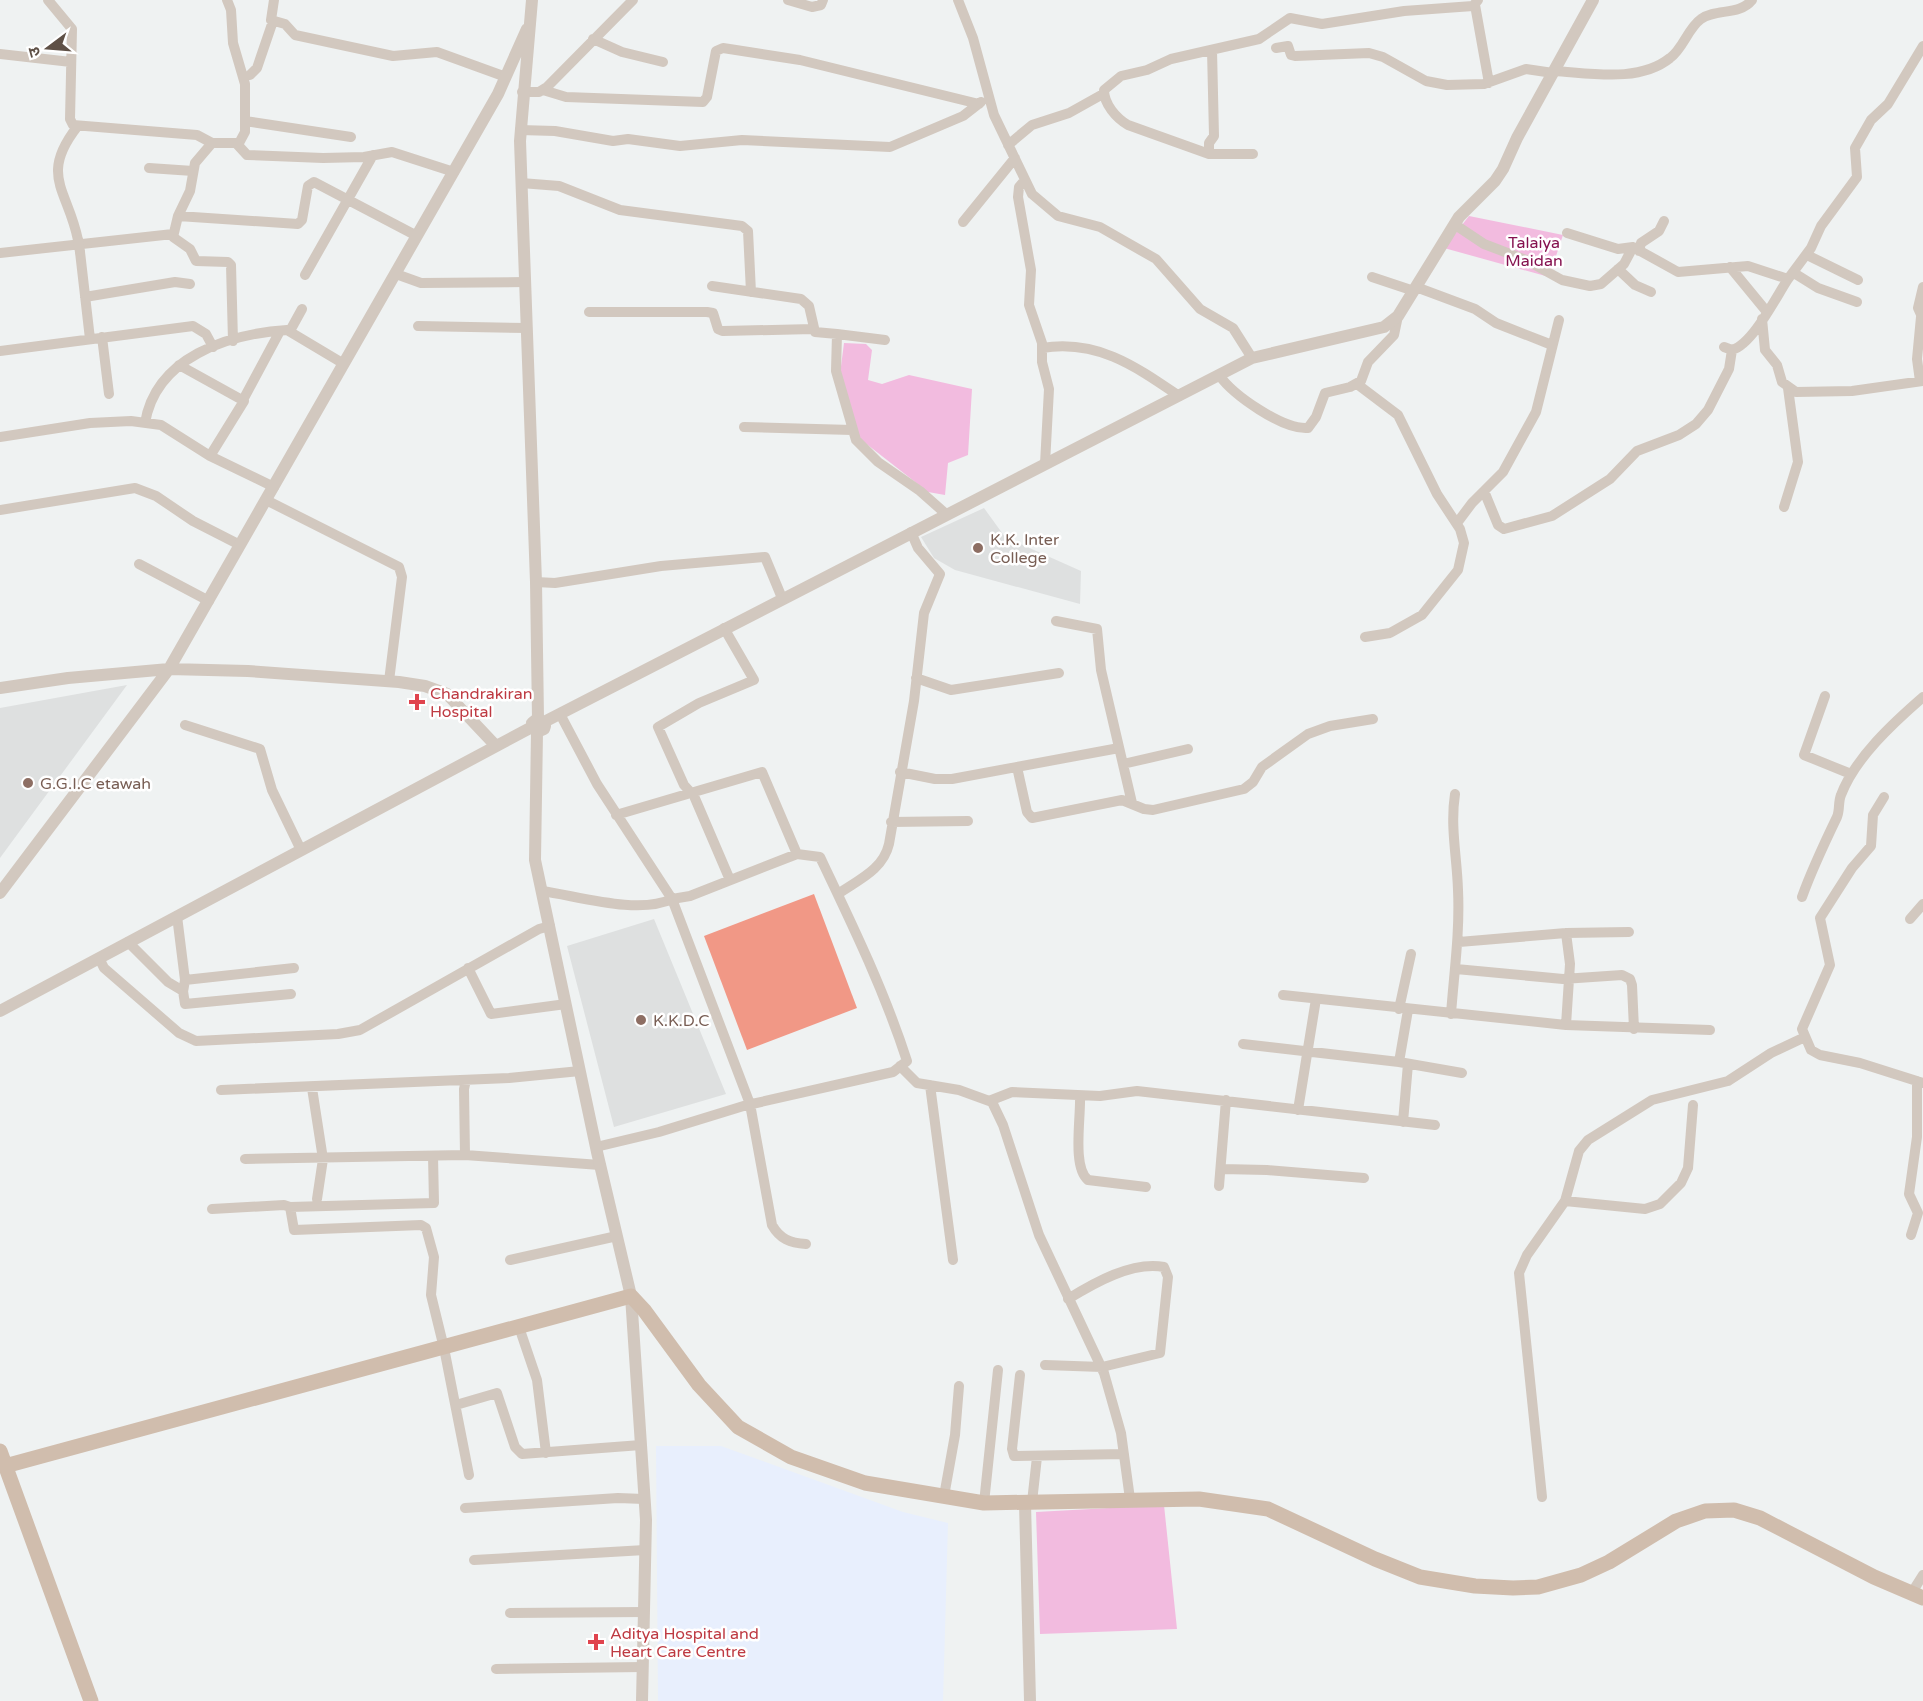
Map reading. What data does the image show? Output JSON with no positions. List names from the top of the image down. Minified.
{"parks":["Talaiya Maidan"],"places":{"other":["K.K. Inter College","G.G.I.C etawah","K.K.D.C"],"health":["Chandrakiran Hospital","Aditya Hospital and Heart Care Centre"]},"north":"left"}
